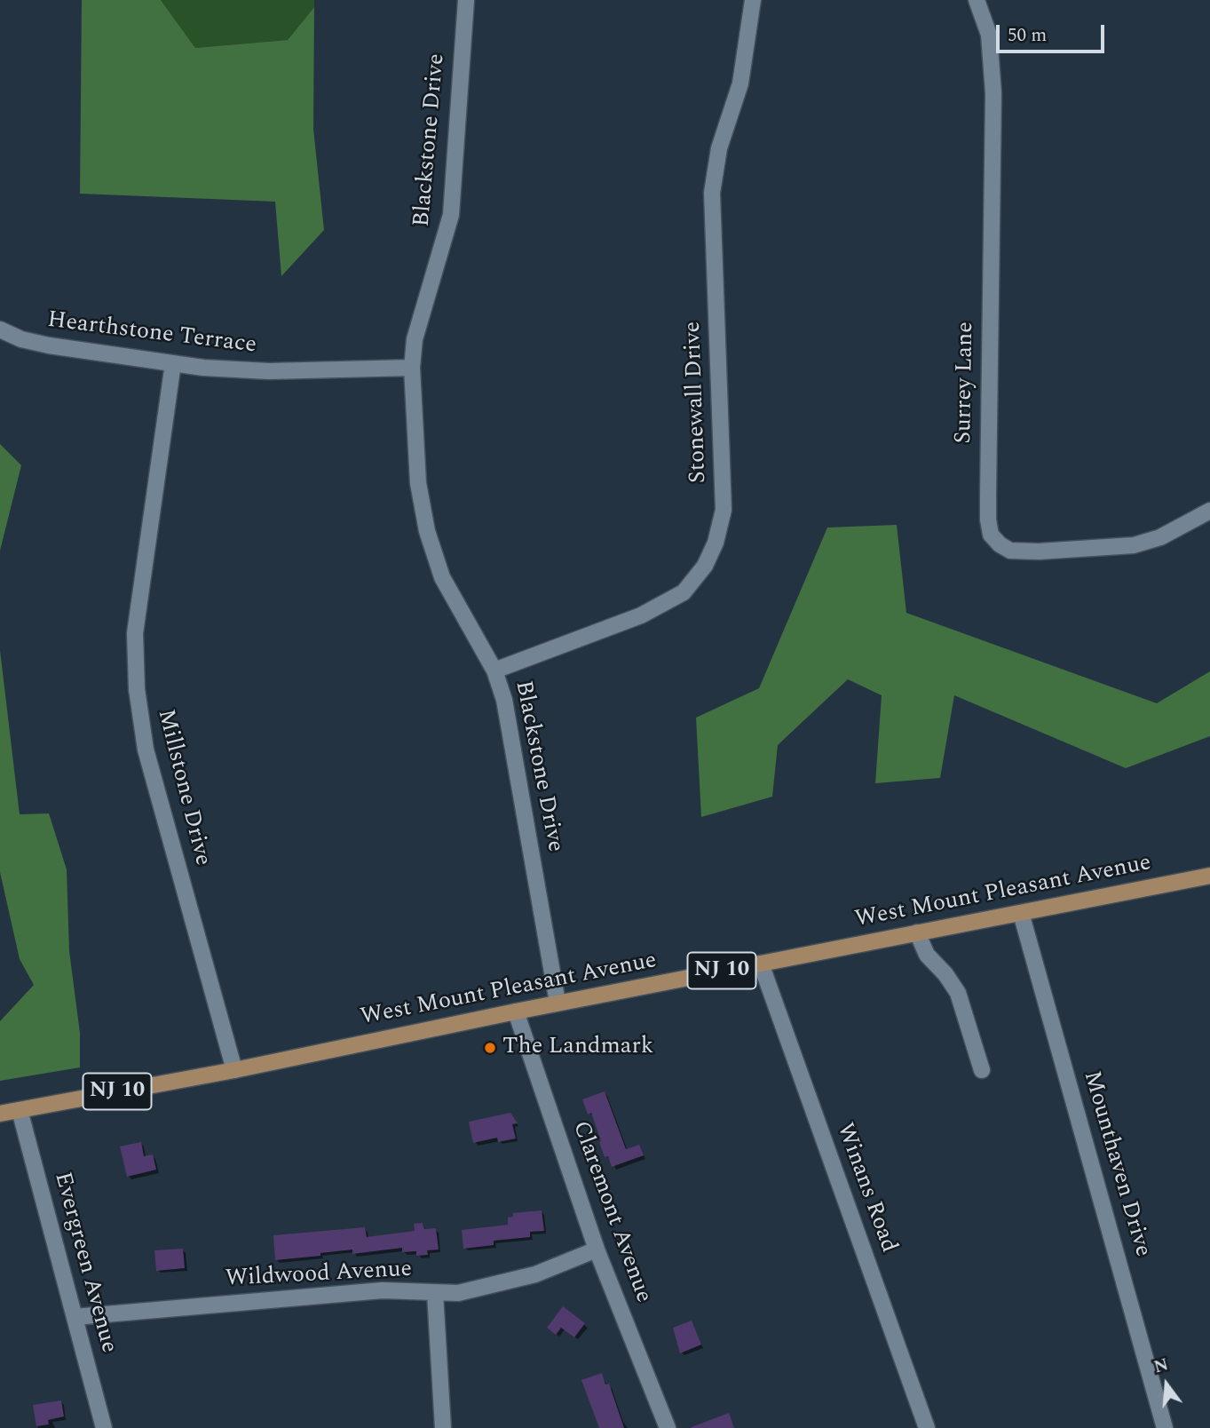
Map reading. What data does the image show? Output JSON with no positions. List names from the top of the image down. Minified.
{"streets":{"main road":["West Mount Pleasant Avenue","NJ 10"],"street":["Blackstone Drive","Hearthstone Terrace","Surrey Lane","Stonewall Drive","Millstone Drive","Mounthaven Drive","Winans Road","Claremont Avenue","Evergreen Avenue","Wildwood Avenue"]},"crossings":[["Blackstone Drive","Hearthstone Terrace"],["Blackstone Drive","Stonewall Drive"],["Blackstone Drive","West Mount Pleasant Avenue"],["Hearthstone Terrace","Millstone Drive"],["Millstone Drive","West Mount Pleasant Avenue"],["West Mount Pleasant Avenue","Mounthaven Drive"],["West Mount Pleasant Avenue","Winans Road"],["West Mount Pleasant Avenue","Claremont Avenue"],["West Mount Pleasant Avenue","Evergreen Avenue"],["Claremont Avenue","Wildwood Avenue"],["Evergreen Avenue","Wildwood Avenue"]],"places":["The Landmark"],"scale_bar":"50 m","north":"top"}
